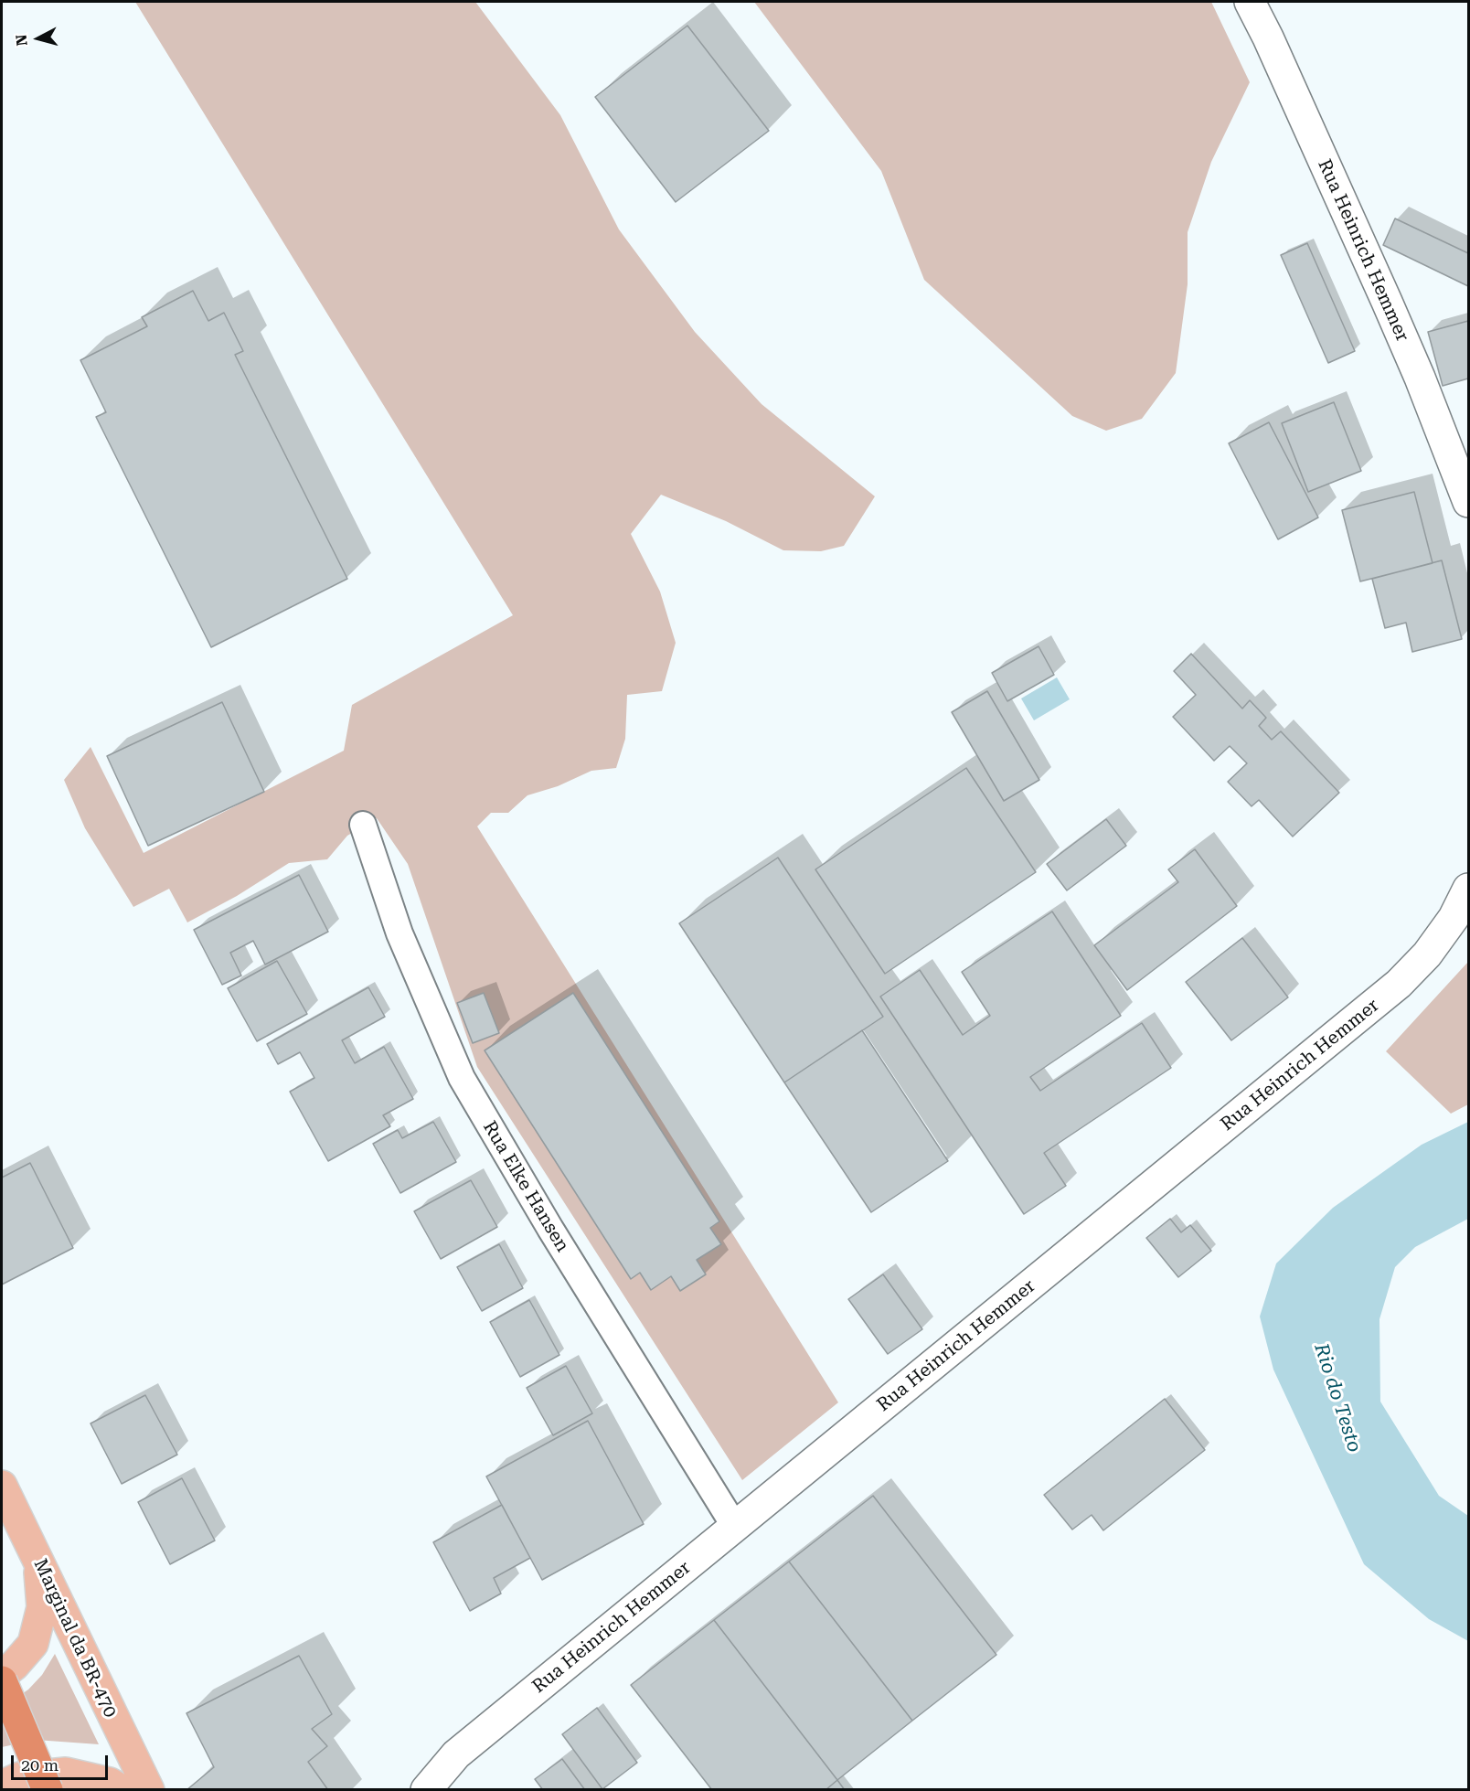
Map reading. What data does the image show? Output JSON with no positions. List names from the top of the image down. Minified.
{"streets":{"main road":["Marginal da BR-470"],"street":["Rua Heinrich Hemmer","Rua Elke Hansen"]},"crossings":[["Rua Heinrich Hemmer","Rua Elke Hansen"]],"water":["Rio do Testo"],"scale_bar":"20 m","north":"left"}
